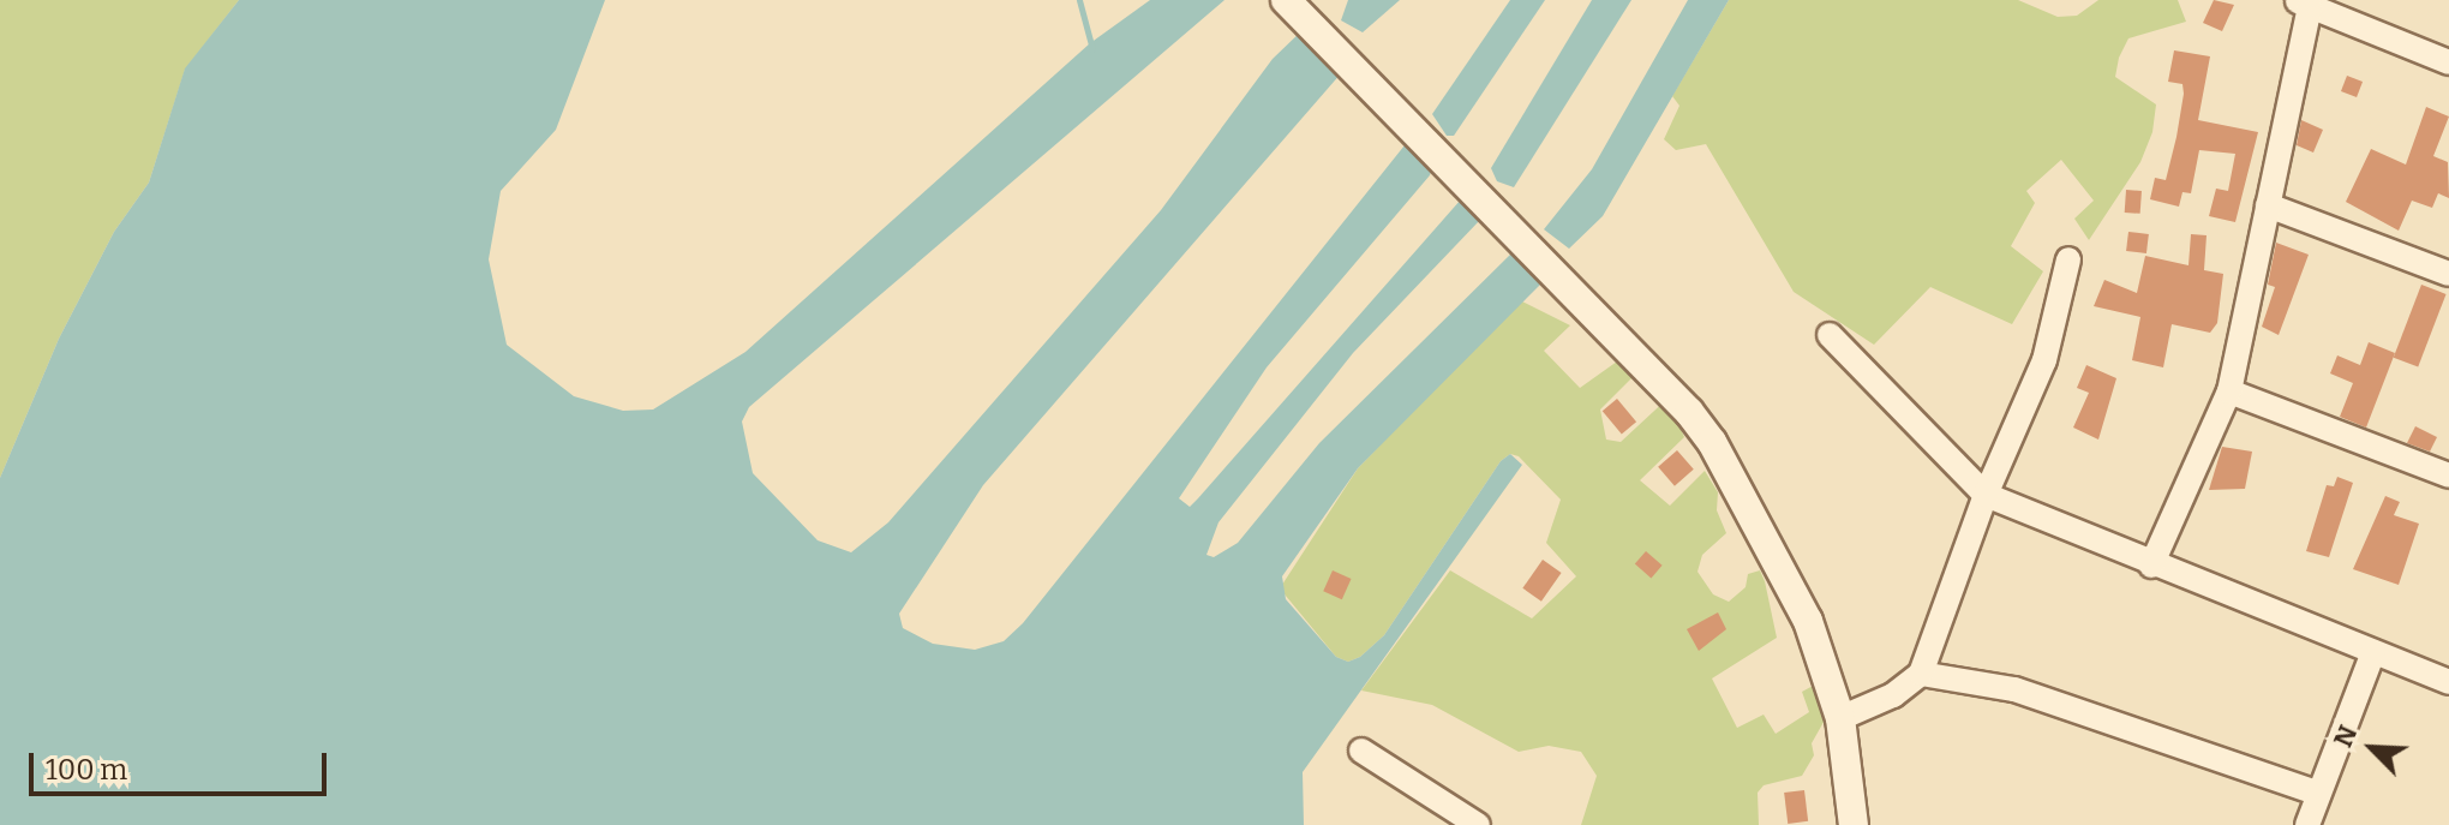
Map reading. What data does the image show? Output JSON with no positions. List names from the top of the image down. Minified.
{"scale_bar":"100 m","north":"top left"}
